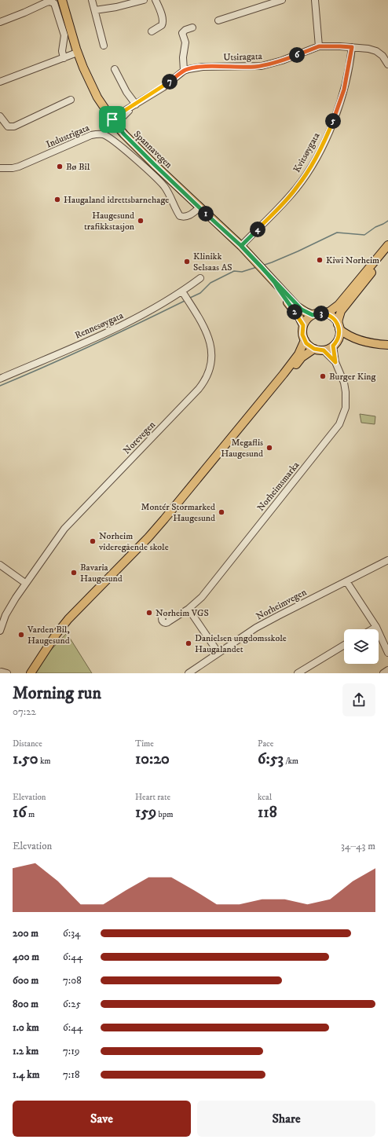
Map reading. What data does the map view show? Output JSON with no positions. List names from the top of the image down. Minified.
{"streets":{"main road":["Spannavegen"],"street":["Utsiragata","Industrigata","Kvitsøygata","Rennesøygata","Norevegen","Norheimsmarka","Norheimvegen"]},"crossings":[["Utsiragata","Kvitsøygata"],["Industrigata","Spannavegen"],["Spannavegen","Kvitsøygata"],["Rennesøygata","Norevegen"]],"places":["Bø Bil","Haugaland idrettsbarnehage","Haugesund trafikkstasjon","Kiwi Norheim","Klinikk Selsaas AS","Burger King","Megaflis Haugesund","Montér Stormarked Haugesund","Norheim videregående skole","Bavaria Haugesund","Norheim VGS","Varden Bil, Haugesund","Danielsen ungdomsskole Haugalandet"],"page":{"pins":["6","7","5","1","4","2","3"],"heading":["Morning run","07:22"],"stats":[["Distance","1.50 km"],["Time","10:20"],["Pace","6:53 /km"],["Elevation","16 m"],["Heart rate","159 bpm"],["kcal","118"]],"chart":["Elevation","34–43 m"],"list":[{"name":"200 m","note":"6:34"},{"name":"400 m","note":"6:44"},{"name":"600 m","note":"7:08"},{"name":"800 m","note":"6:25"},{"name":"1.0 km","note":"6:44"},{"name":"1.2 km","note":"7:19"},{"name":"1.4 km","note":"7:18"}],"buttons":["Save","Share"]}}
